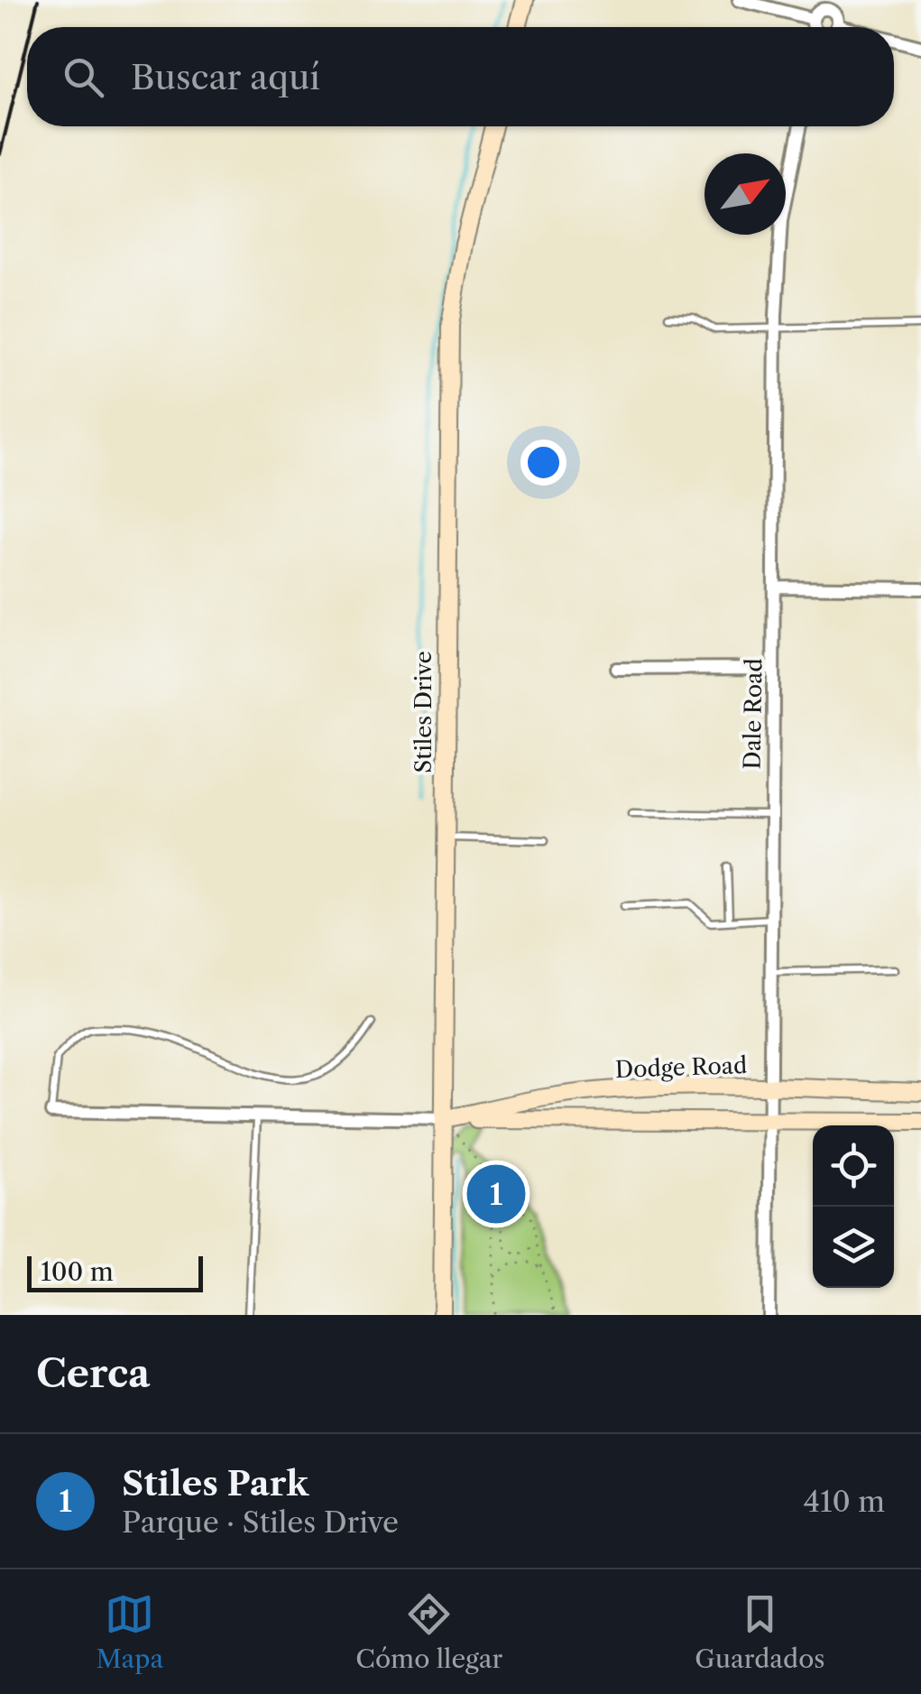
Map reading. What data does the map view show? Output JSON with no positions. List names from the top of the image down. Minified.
{"streets":{"street":["Stiles Drive","Dale Road","Dodge Road"]},"crossings":[["Stiles Drive","Dodge Road"],["Dale Road","Dodge Road"]],"scale_bar":"100 m","north":"top right","page":{"search":"Buscar aquí","pins":"1","scale":"100 m","heading":"Cerca","list":[{"mark":"1","name":"Stiles Park","note":"Parque · Stiles Drive","value":"410 m"}],"nav":["Mapa","Cómo llegar","Guardados"]}}
